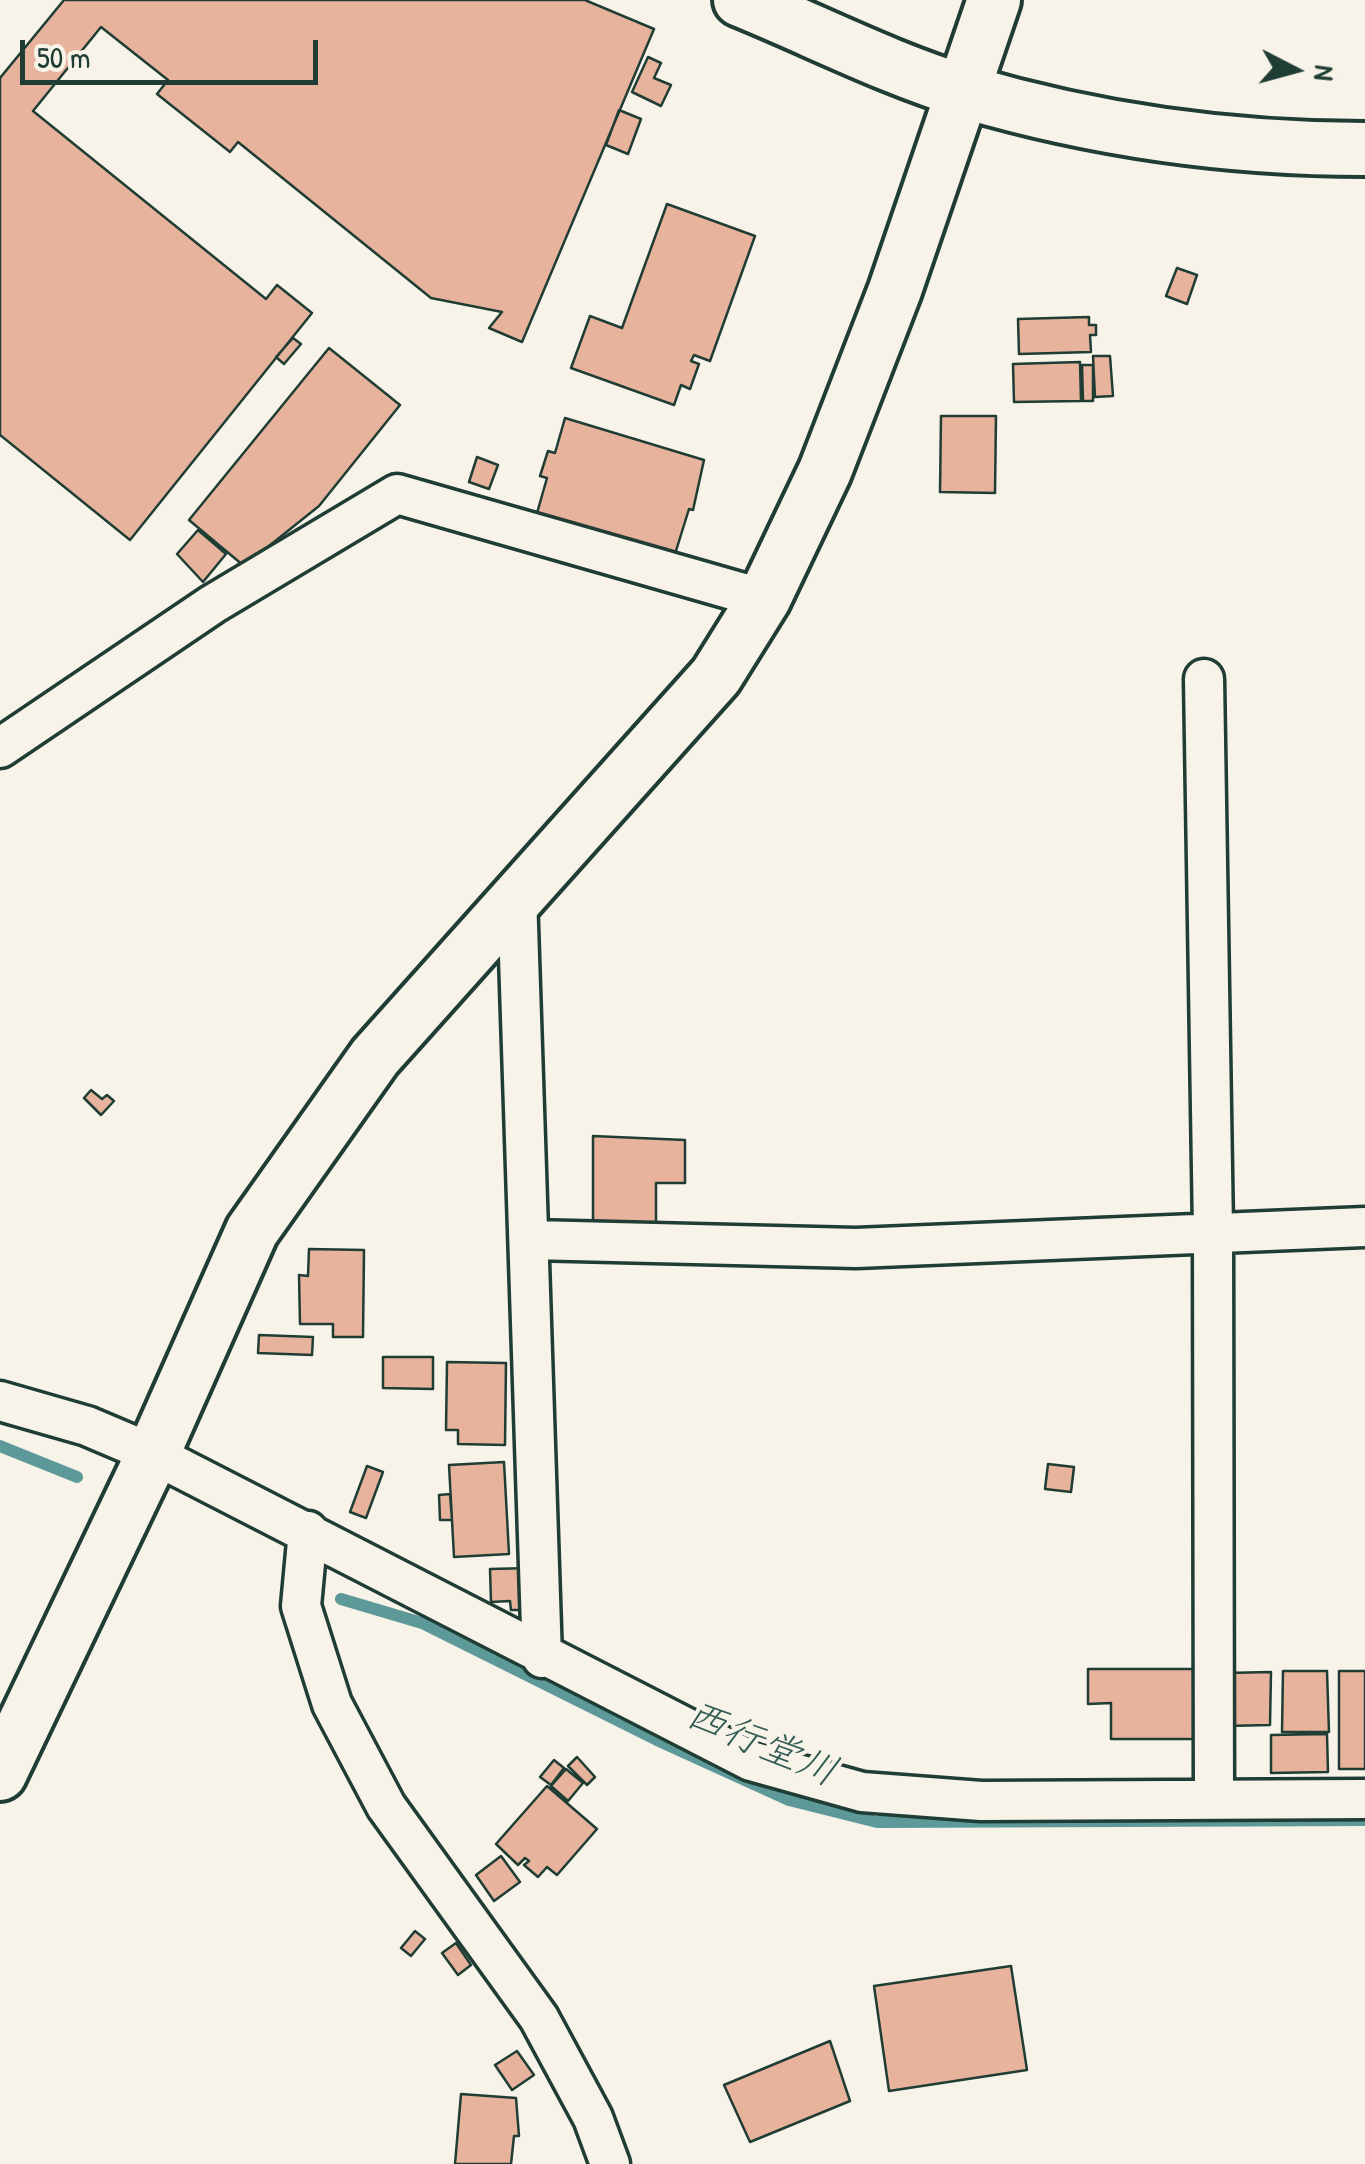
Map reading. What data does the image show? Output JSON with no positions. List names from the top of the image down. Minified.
{"water":["西行堂川"],"scale_bar":"50 m","north":"right"}
